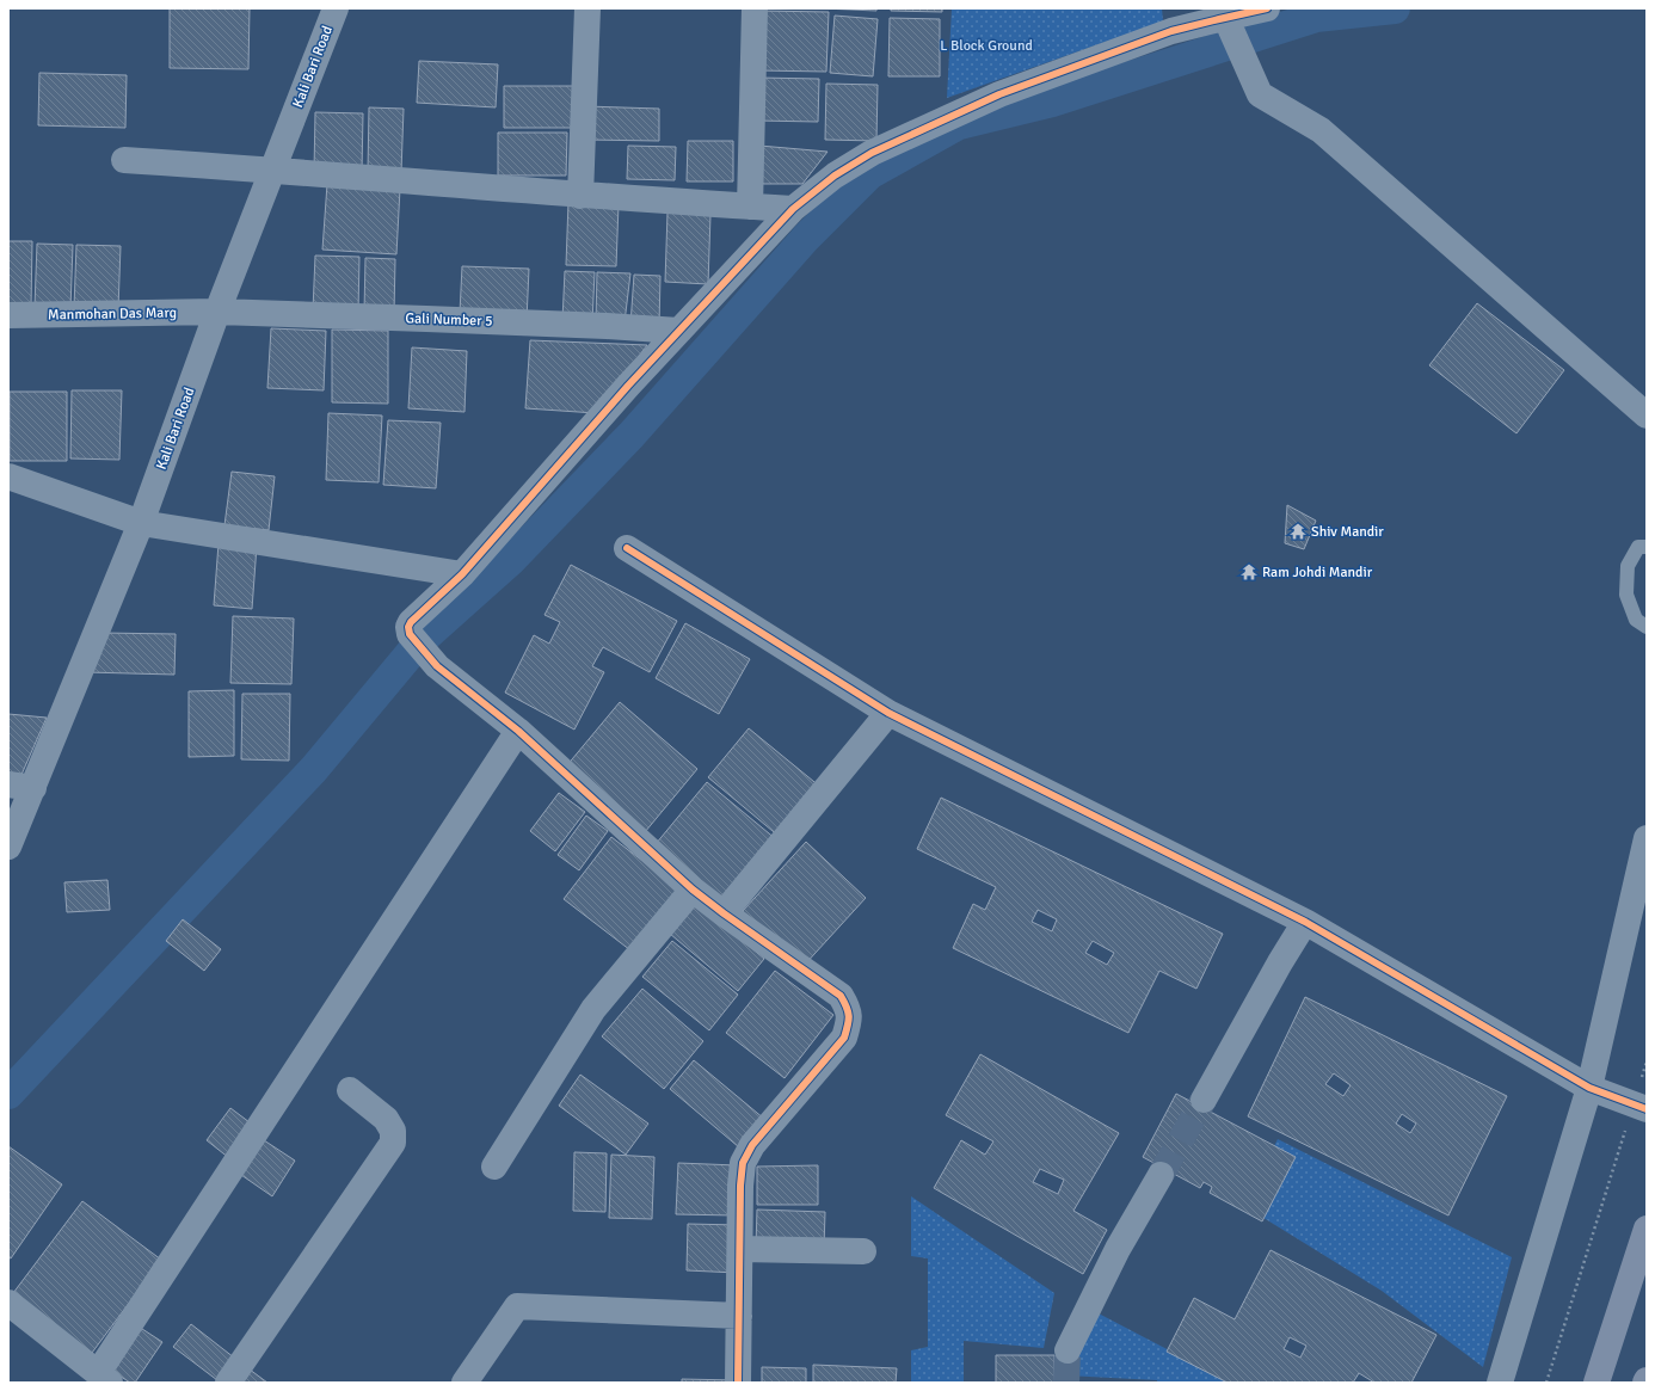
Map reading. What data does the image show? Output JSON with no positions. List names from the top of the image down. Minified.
{"streets":{"street":["Kali Bari Road","Manmohan Das Marg","Gali Number 5"]},"crossings":[["Kali Bari Road","Manmohan Das Marg"],["Kali Bari Road","Gali Number 5"],["Manmohan Das Marg","Gali Number 5"]],"parks":["L Block Ground"],"places":{"temple":["Shiv Mandir","Ram Johdi Mandir"]}}
